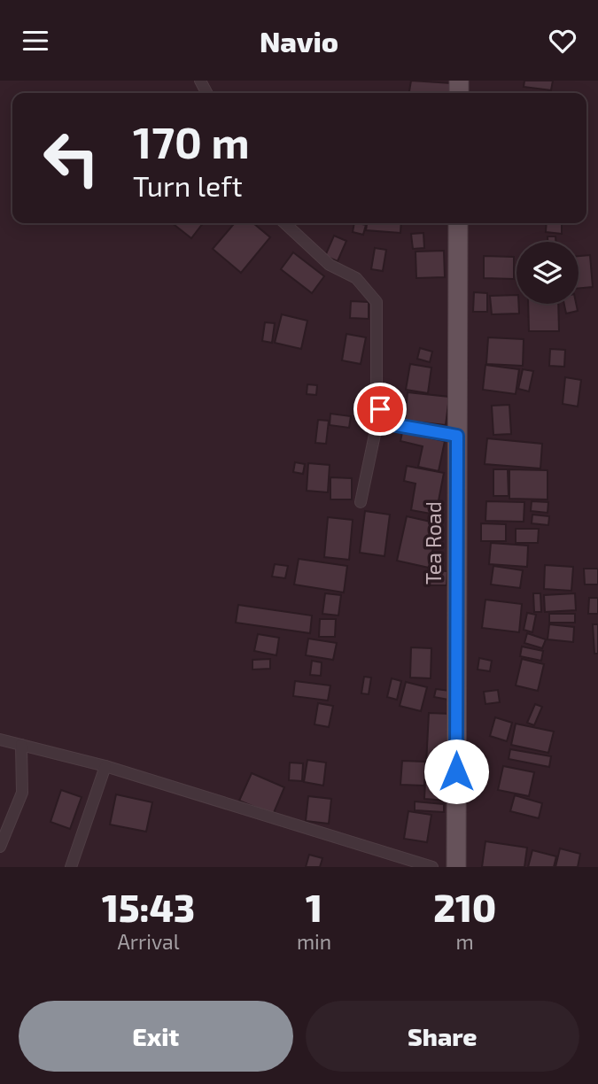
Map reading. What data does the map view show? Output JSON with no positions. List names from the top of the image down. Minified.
{"streets":{"main road":["Tea Road"]},"page":{"header":"Navio","turn":["170 m","Turn left"],"eta":["15:43","Arrival","1","min","210","m"],"buttons":["Exit","Share"]}}
